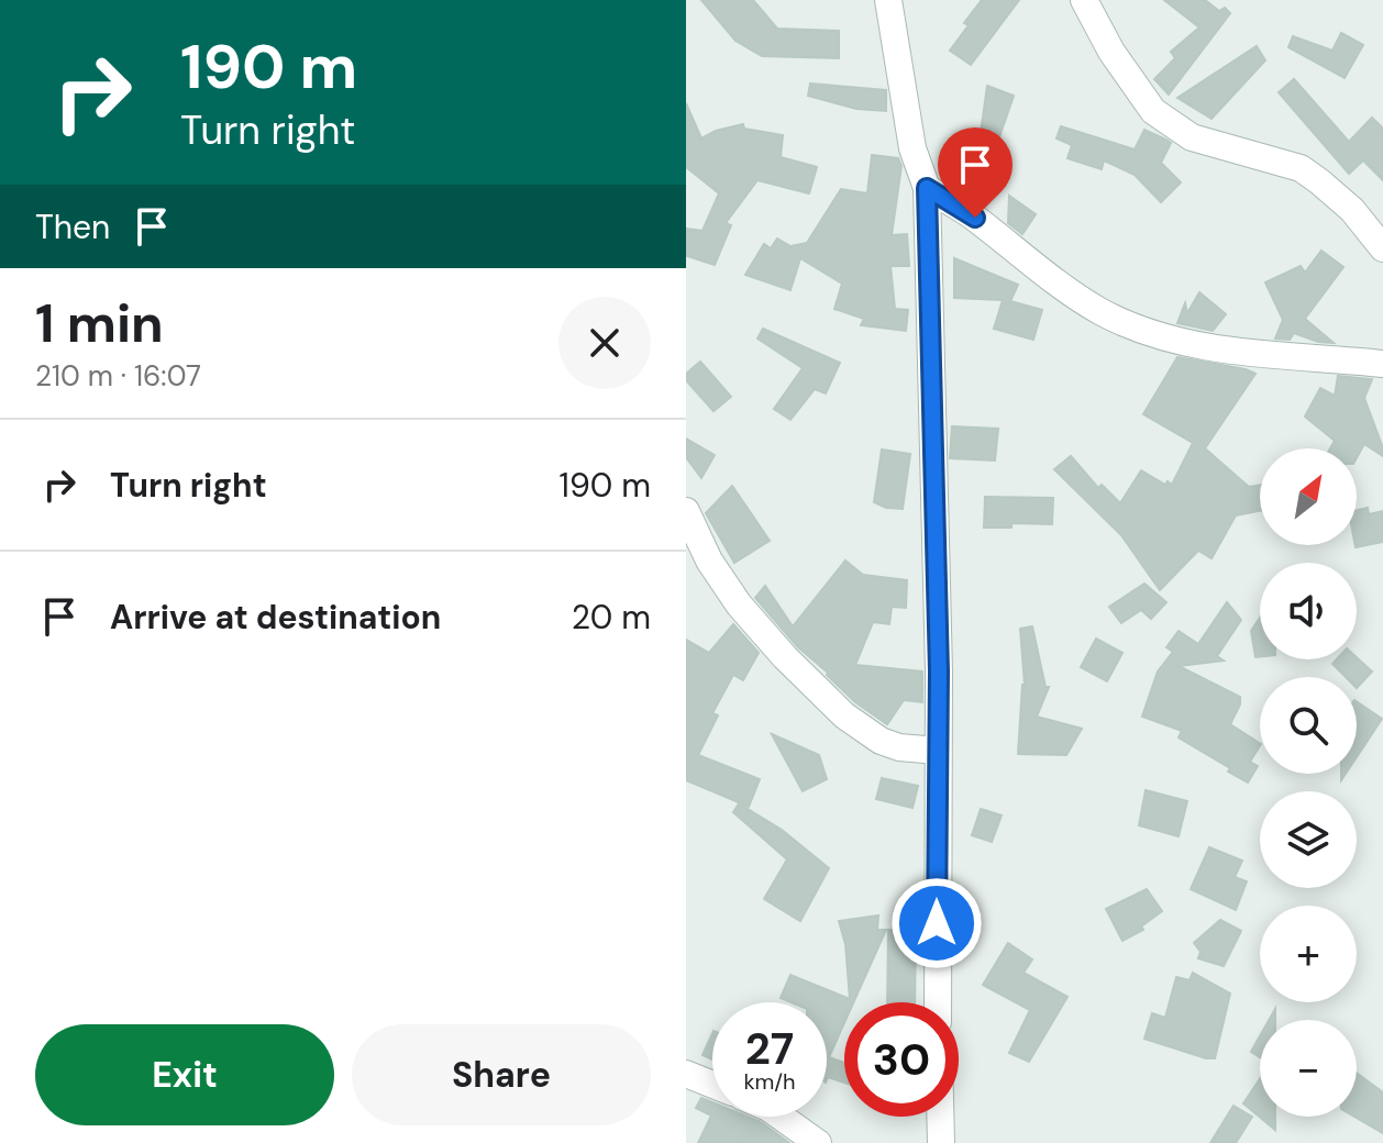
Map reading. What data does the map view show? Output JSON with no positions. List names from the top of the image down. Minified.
{"north":"top right","page":{"turn":["190 m","Turn right"],"then":"Then","heading":["1 min","210 m · 16:07"],"list":[{"name":"Turn right","value":"190 m"},{"name":"Arrive at destination","value":"20 m"}],"map_buttons":["+","−"],"speed":"27 km/h","limit":"30","buttons":["Exit","Share"]}}
